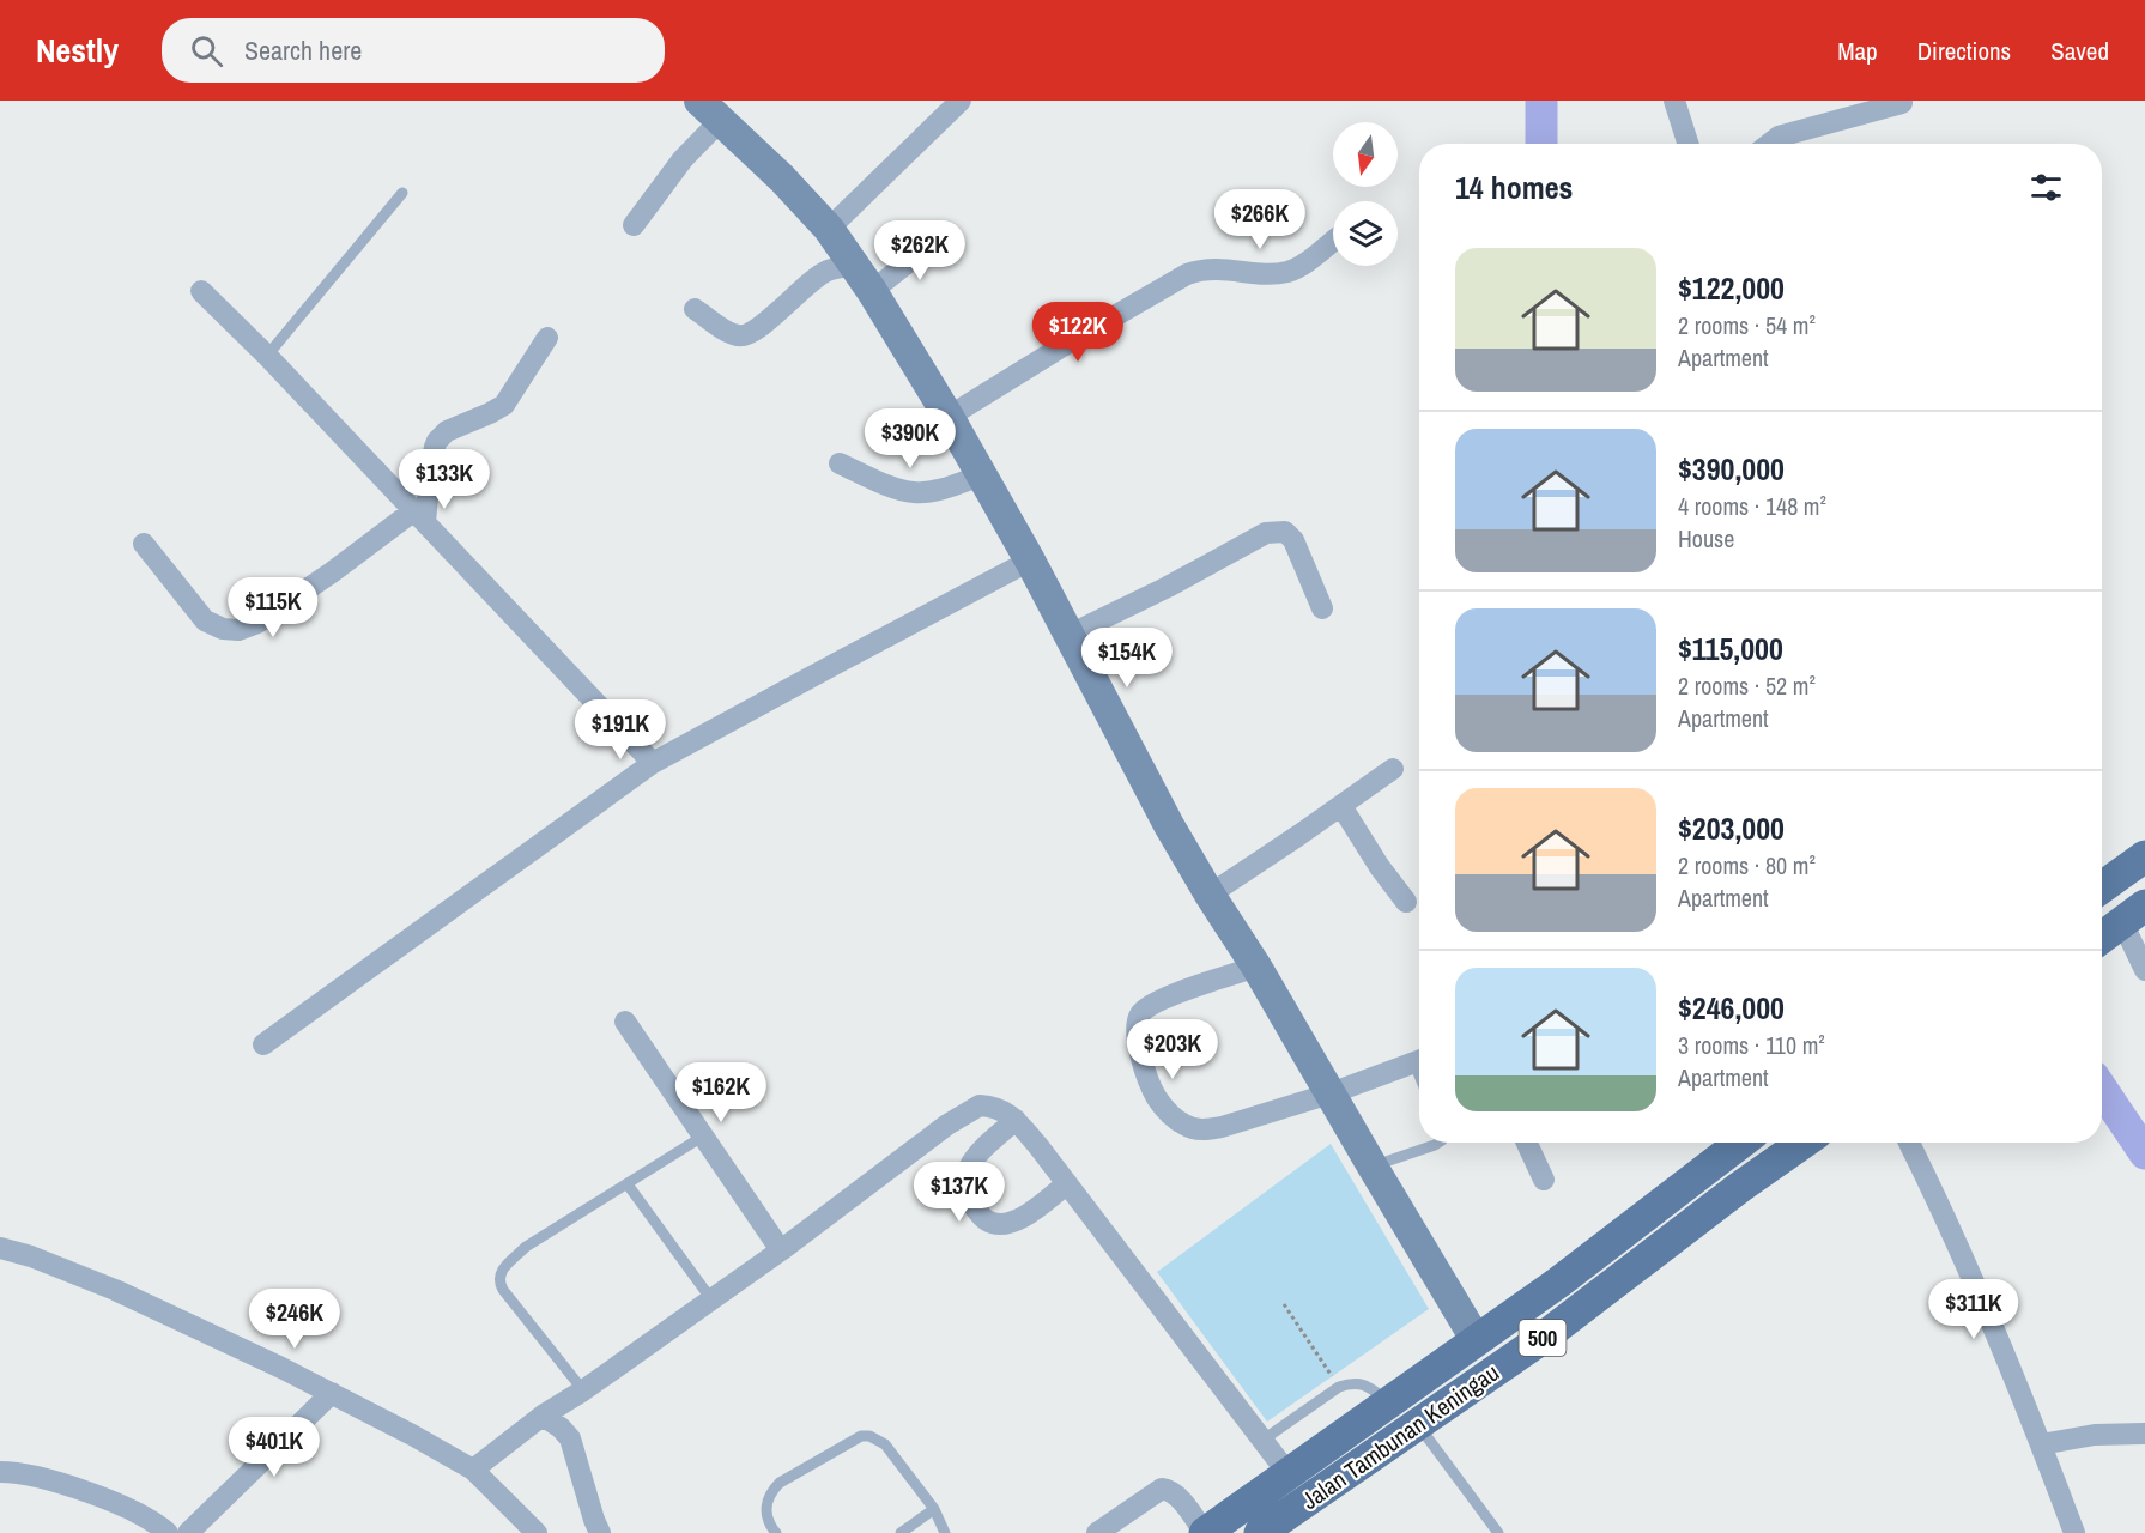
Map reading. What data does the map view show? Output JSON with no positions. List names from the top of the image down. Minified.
{"streets":{"main road":["500","Jalan Tambunan Keningau"]},"north":"bottom","page":{"header":"Nestly","search":"Search here","nav":["Map","Directions","Saved"],"heading":"14 homes","price":["$266K","$262K","$122K","$390K","$133K","$115K","$154K","$191K","$203K","$162K","$137K","$311K","$246K","$401K"],"list":[{"name":"$122,000","note":"2 rooms · 54 m² · Apartment"},{"name":"$390,000","note":"4 rooms · 148 m² · House"},{"name":"$115,000","note":"2 rooms · 52 m² · Apartment"},{"name":"$203,000","note":"2 rooms · 80 m² · Apartment"},{"name":"$246,000","note":"3 rooms · 110 m² · Apartment"}]}}
